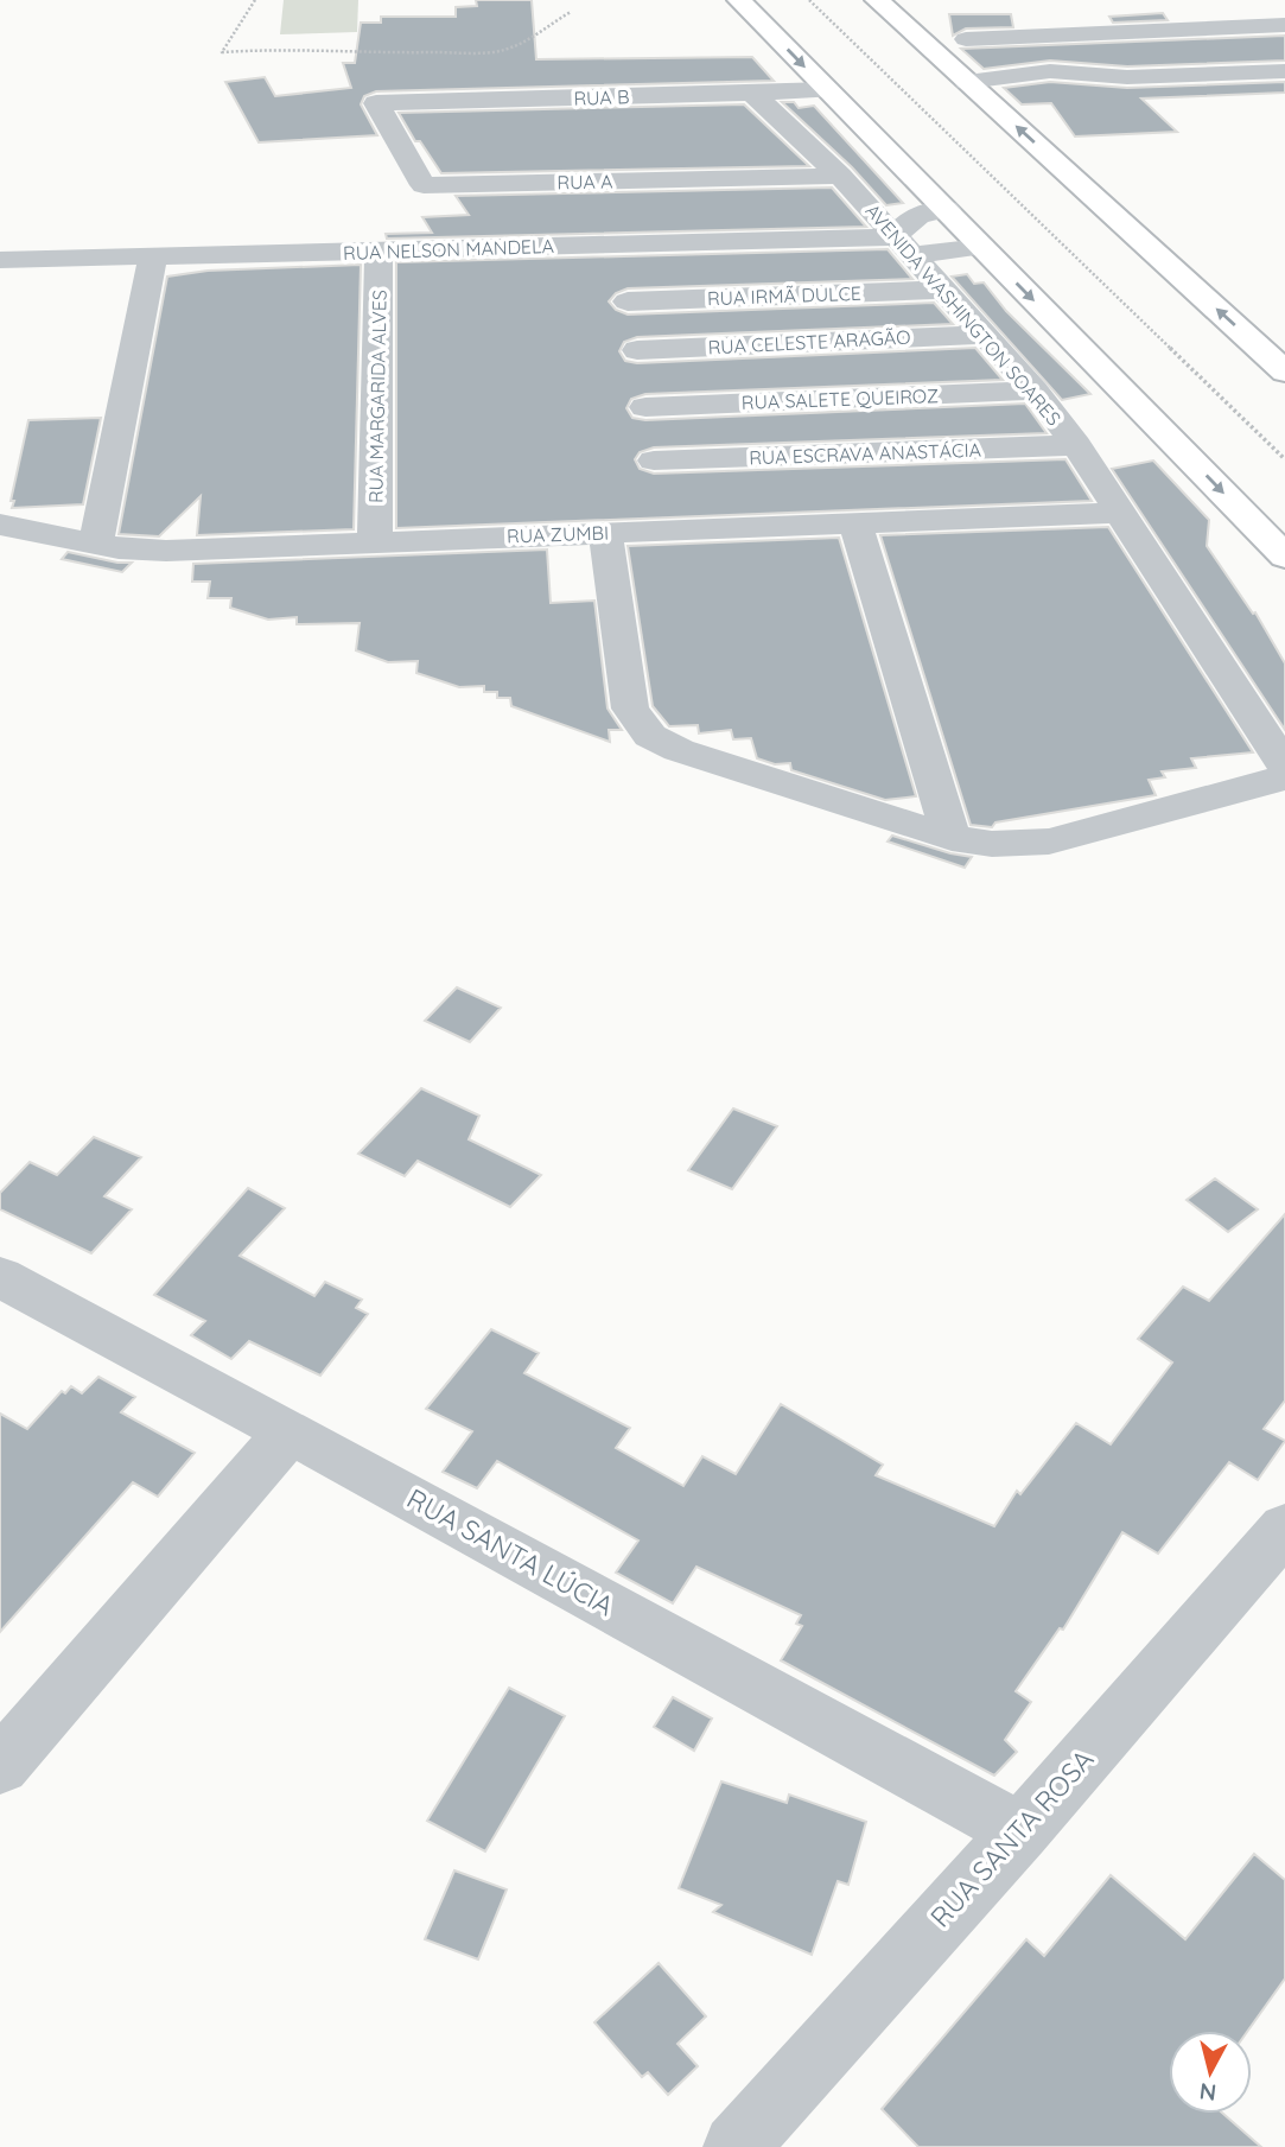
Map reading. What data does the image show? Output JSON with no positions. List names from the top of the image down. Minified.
{"streets":{"street":["RUA B","RUA A","RUA NELSON MANDELA","RUA IRMÃ DULCE","AVENIDA WASHINGTON SOARES","RUA CELESTE ARAGÃO","RUA MARGARIDA ALVES","RUA SALETE QUEIROZ","RUA ESCRAVA ANASTÁCIA","RUA ZUMBI","RUA SANTA LÚCIA","RUA SANTA ROSA"]},"crossings":[["RUA B","RUA A"],["RUA B","AVENIDA WASHINGTON SOARES"],["RUA A","AVENIDA WASHINGTON SOARES"],["RUA NELSON MANDELA","AVENIDA WASHINGTON SOARES"],["RUA NELSON MANDELA","RUA MARGARIDA ALVES"],["RUA IRMÃ DULCE","AVENIDA WASHINGTON SOARES"],["AVENIDA WASHINGTON SOARES","RUA CELESTE ARAGÃO"],["AVENIDA WASHINGTON SOARES","RUA SALETE QUEIROZ"],["AVENIDA WASHINGTON SOARES","RUA ESCRAVA ANASTÁCIA"],["AVENIDA WASHINGTON SOARES","RUA ZUMBI"],["RUA MARGARIDA ALVES","RUA ZUMBI"],["RUA ESCRAVA ANASTÁCIA","RUA ZUMBI"],["RUA SANTA LÚCIA","RUA SANTA ROSA"]],"north":"bottom"}
